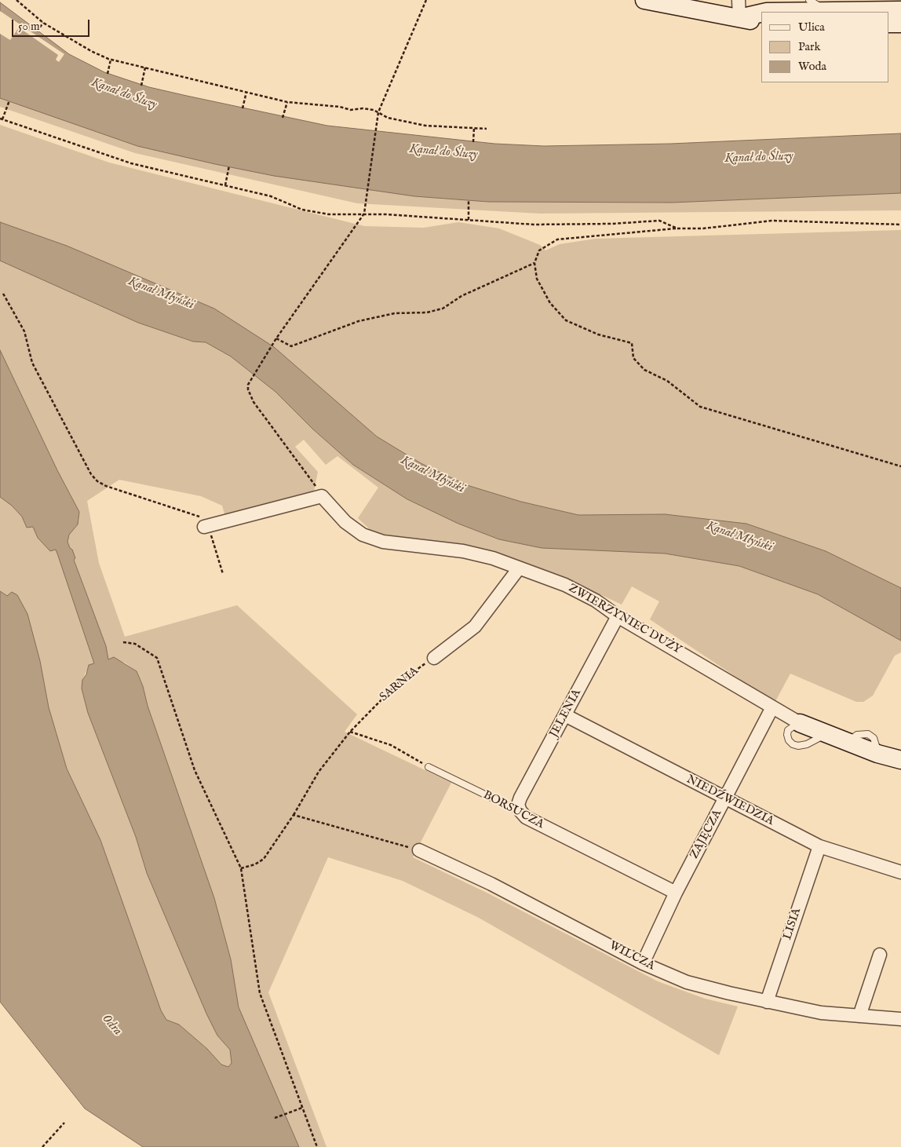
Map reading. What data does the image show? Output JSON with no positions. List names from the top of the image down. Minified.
{"streets":{"street":["ZWIERZYNIEC DUŻY","JELENIA","NIEDŹWIEDZIA","BORSUCZA","ZAJĘCZA","LISIA","WILCZA"],"path":["SARNIA"]},"crossings":[["ZWIERZYNIEC DUŻY","JELENIA"],["ZWIERZYNIEC DUŻY","ZAJĘCZA"],["JELENIA","NIEDŹWIEDZIA"],["JELENIA","BORSUCZA"],["NIEDŹWIEDZIA","ZAJĘCZA"],["NIEDŹWIEDZIA","LISIA"],["BORSUCZA","ZAJĘCZA"],["ZAJĘCZA","WILCZA"],["LISIA","WILCZA"]],"water":["Kanał do Śluzy","Kanał Młyński","Odra"],"legend":["Ulica","Park","Woda"],"scale_bar":"50 m"}
